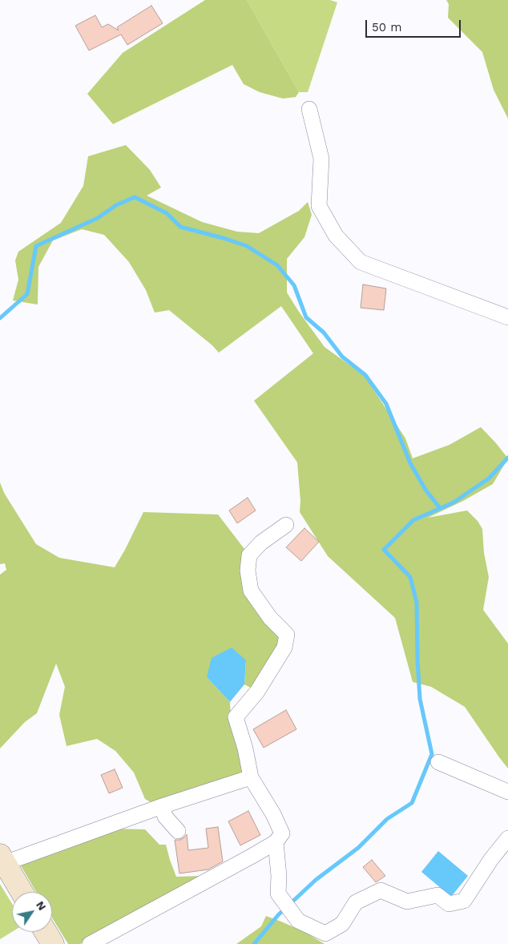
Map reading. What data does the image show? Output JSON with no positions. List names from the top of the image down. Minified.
{"scale_bar":"50 m","north":"top right"}
